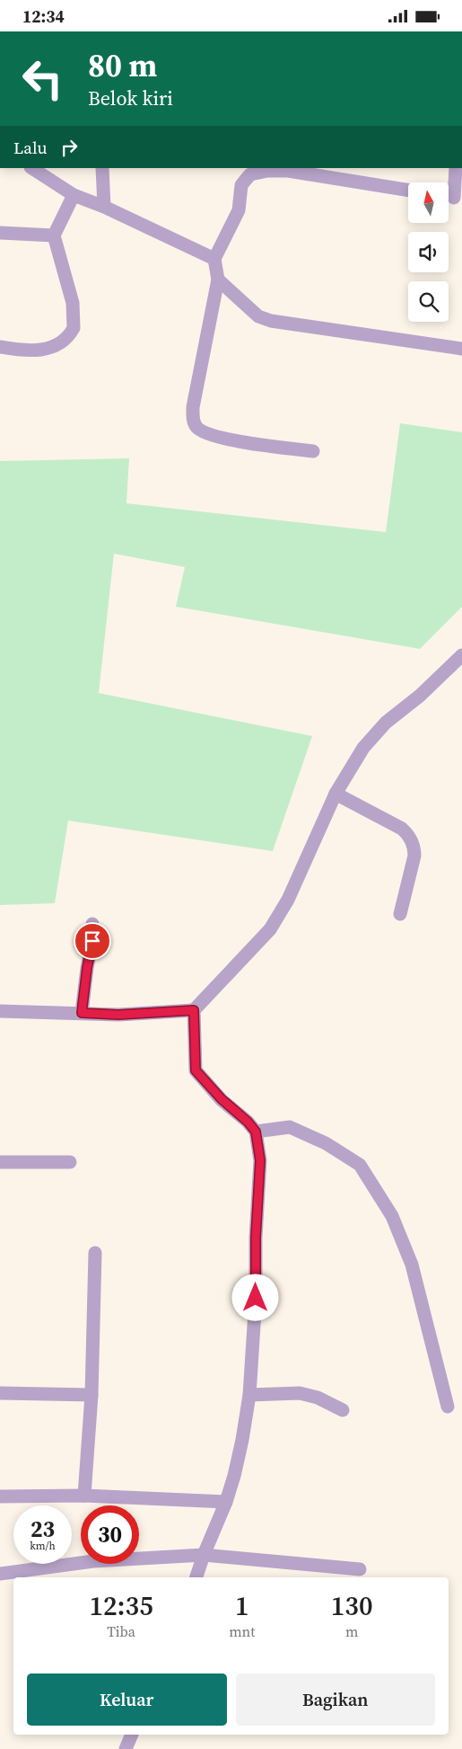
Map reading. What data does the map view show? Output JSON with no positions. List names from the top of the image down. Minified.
{"north":"top","page":{"status":"12:34","turn":["80 m","Belok kiri"],"then":"Lalu","speed":"23 km/h","limit":"30","eta":["12:35","Tiba","1","mnt","130","m"],"buttons":["Keluar","Bagikan"]}}
